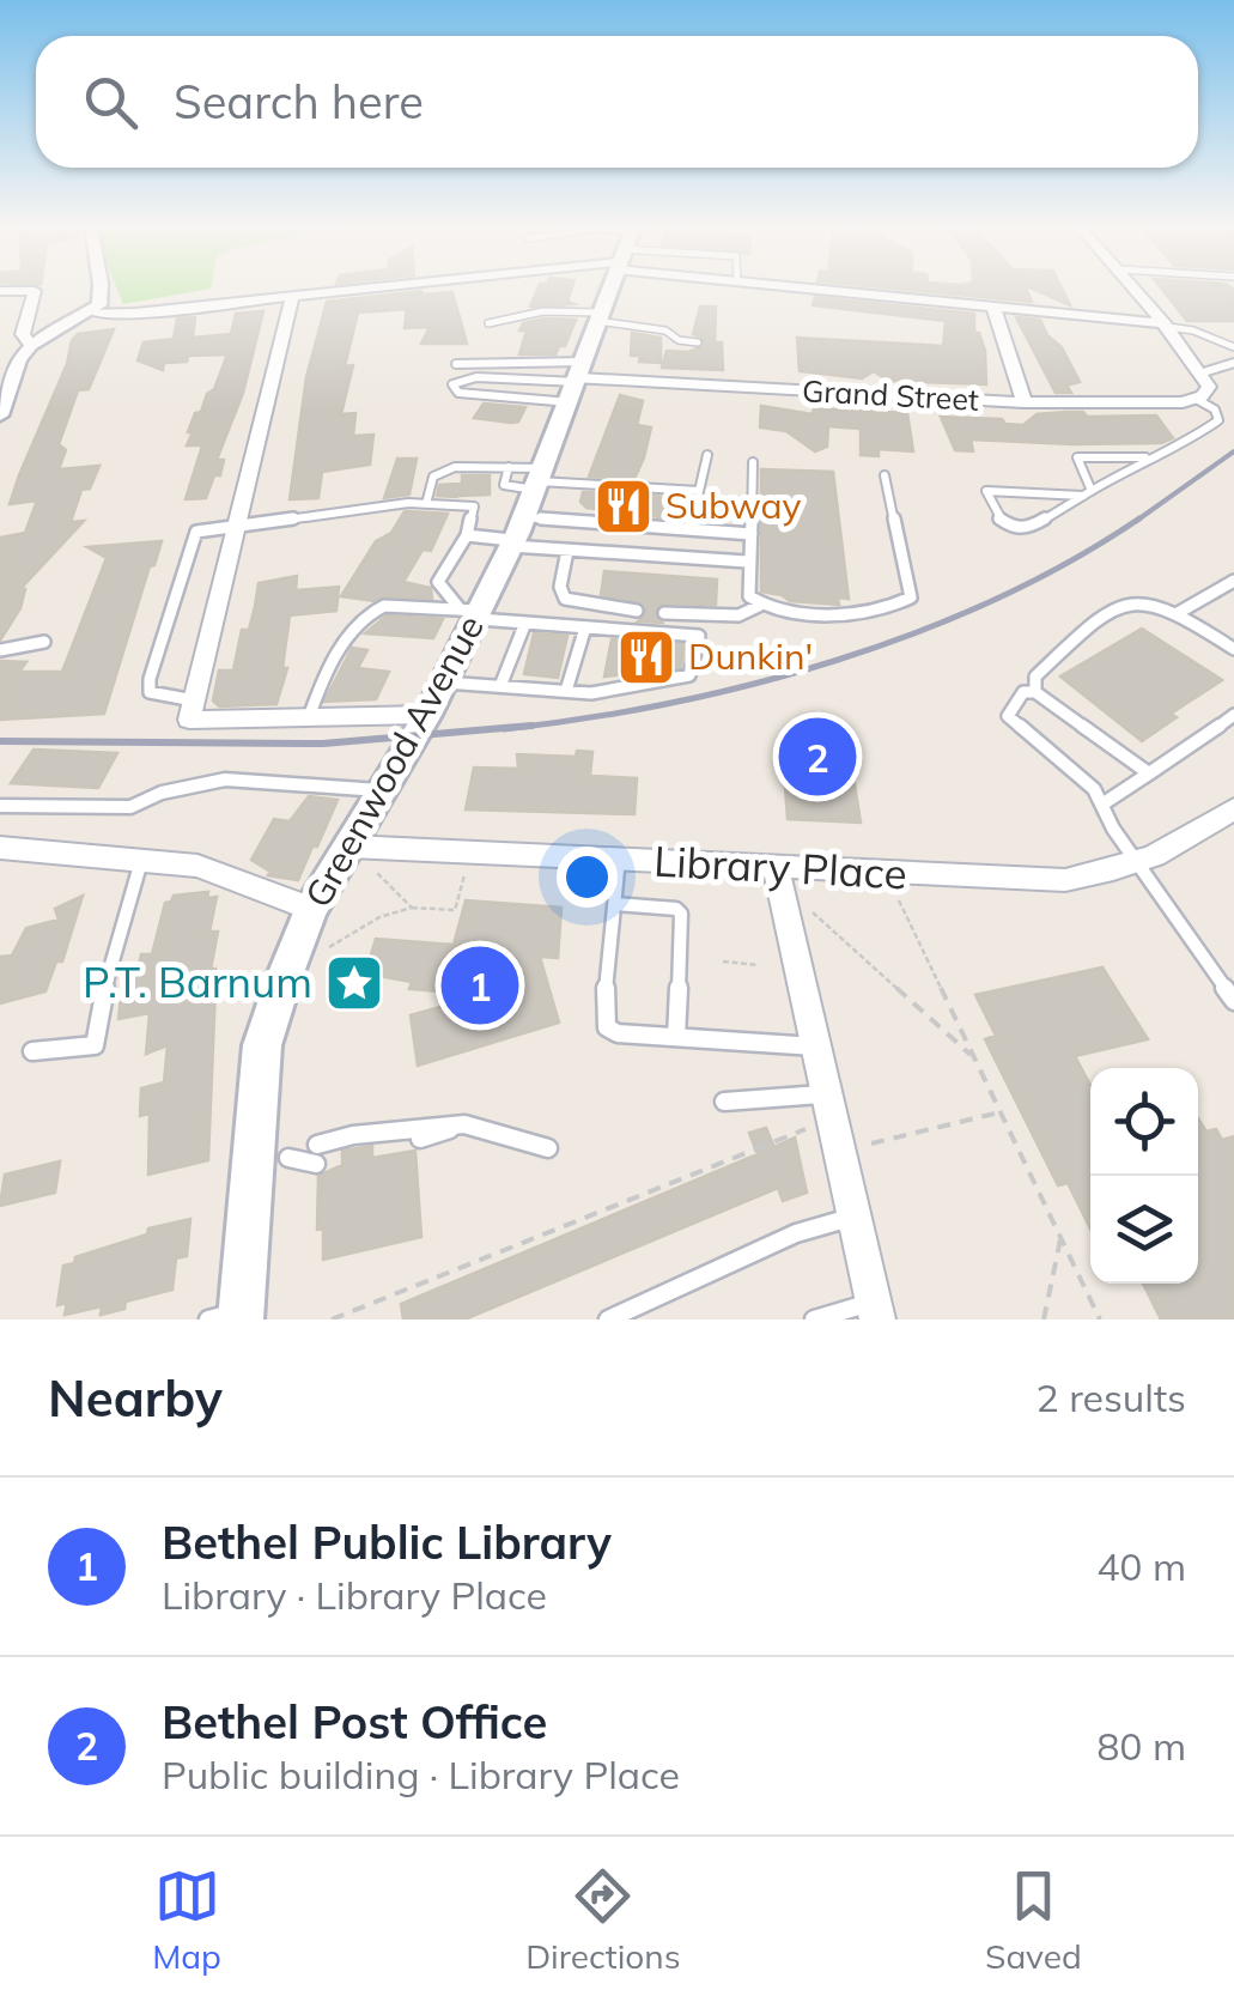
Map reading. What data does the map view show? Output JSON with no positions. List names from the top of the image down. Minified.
{"streets":{"main road":["Greenwood Avenue"],"street":["Grand Street","Library Place"]},"crossings":[["Grand Street","Greenwood Avenue"],["Greenwood Avenue","Library Place"]],"places":{"restaurant":["Subway","Dunkin'"],"place":["P.T. Barnum"]},"page":{"search":"Search here","pins":["2","1"],"heading":["Nearby","2 results"],"list":[{"mark":"1","name":"Bethel Public Library","note":"Library · Library Place","value":"40 m"},{"mark":"2","name":"Bethel Post Office","note":"Public building · Library Place","value":"80 m"}],"nav":["Map","Directions","Saved"]}}
